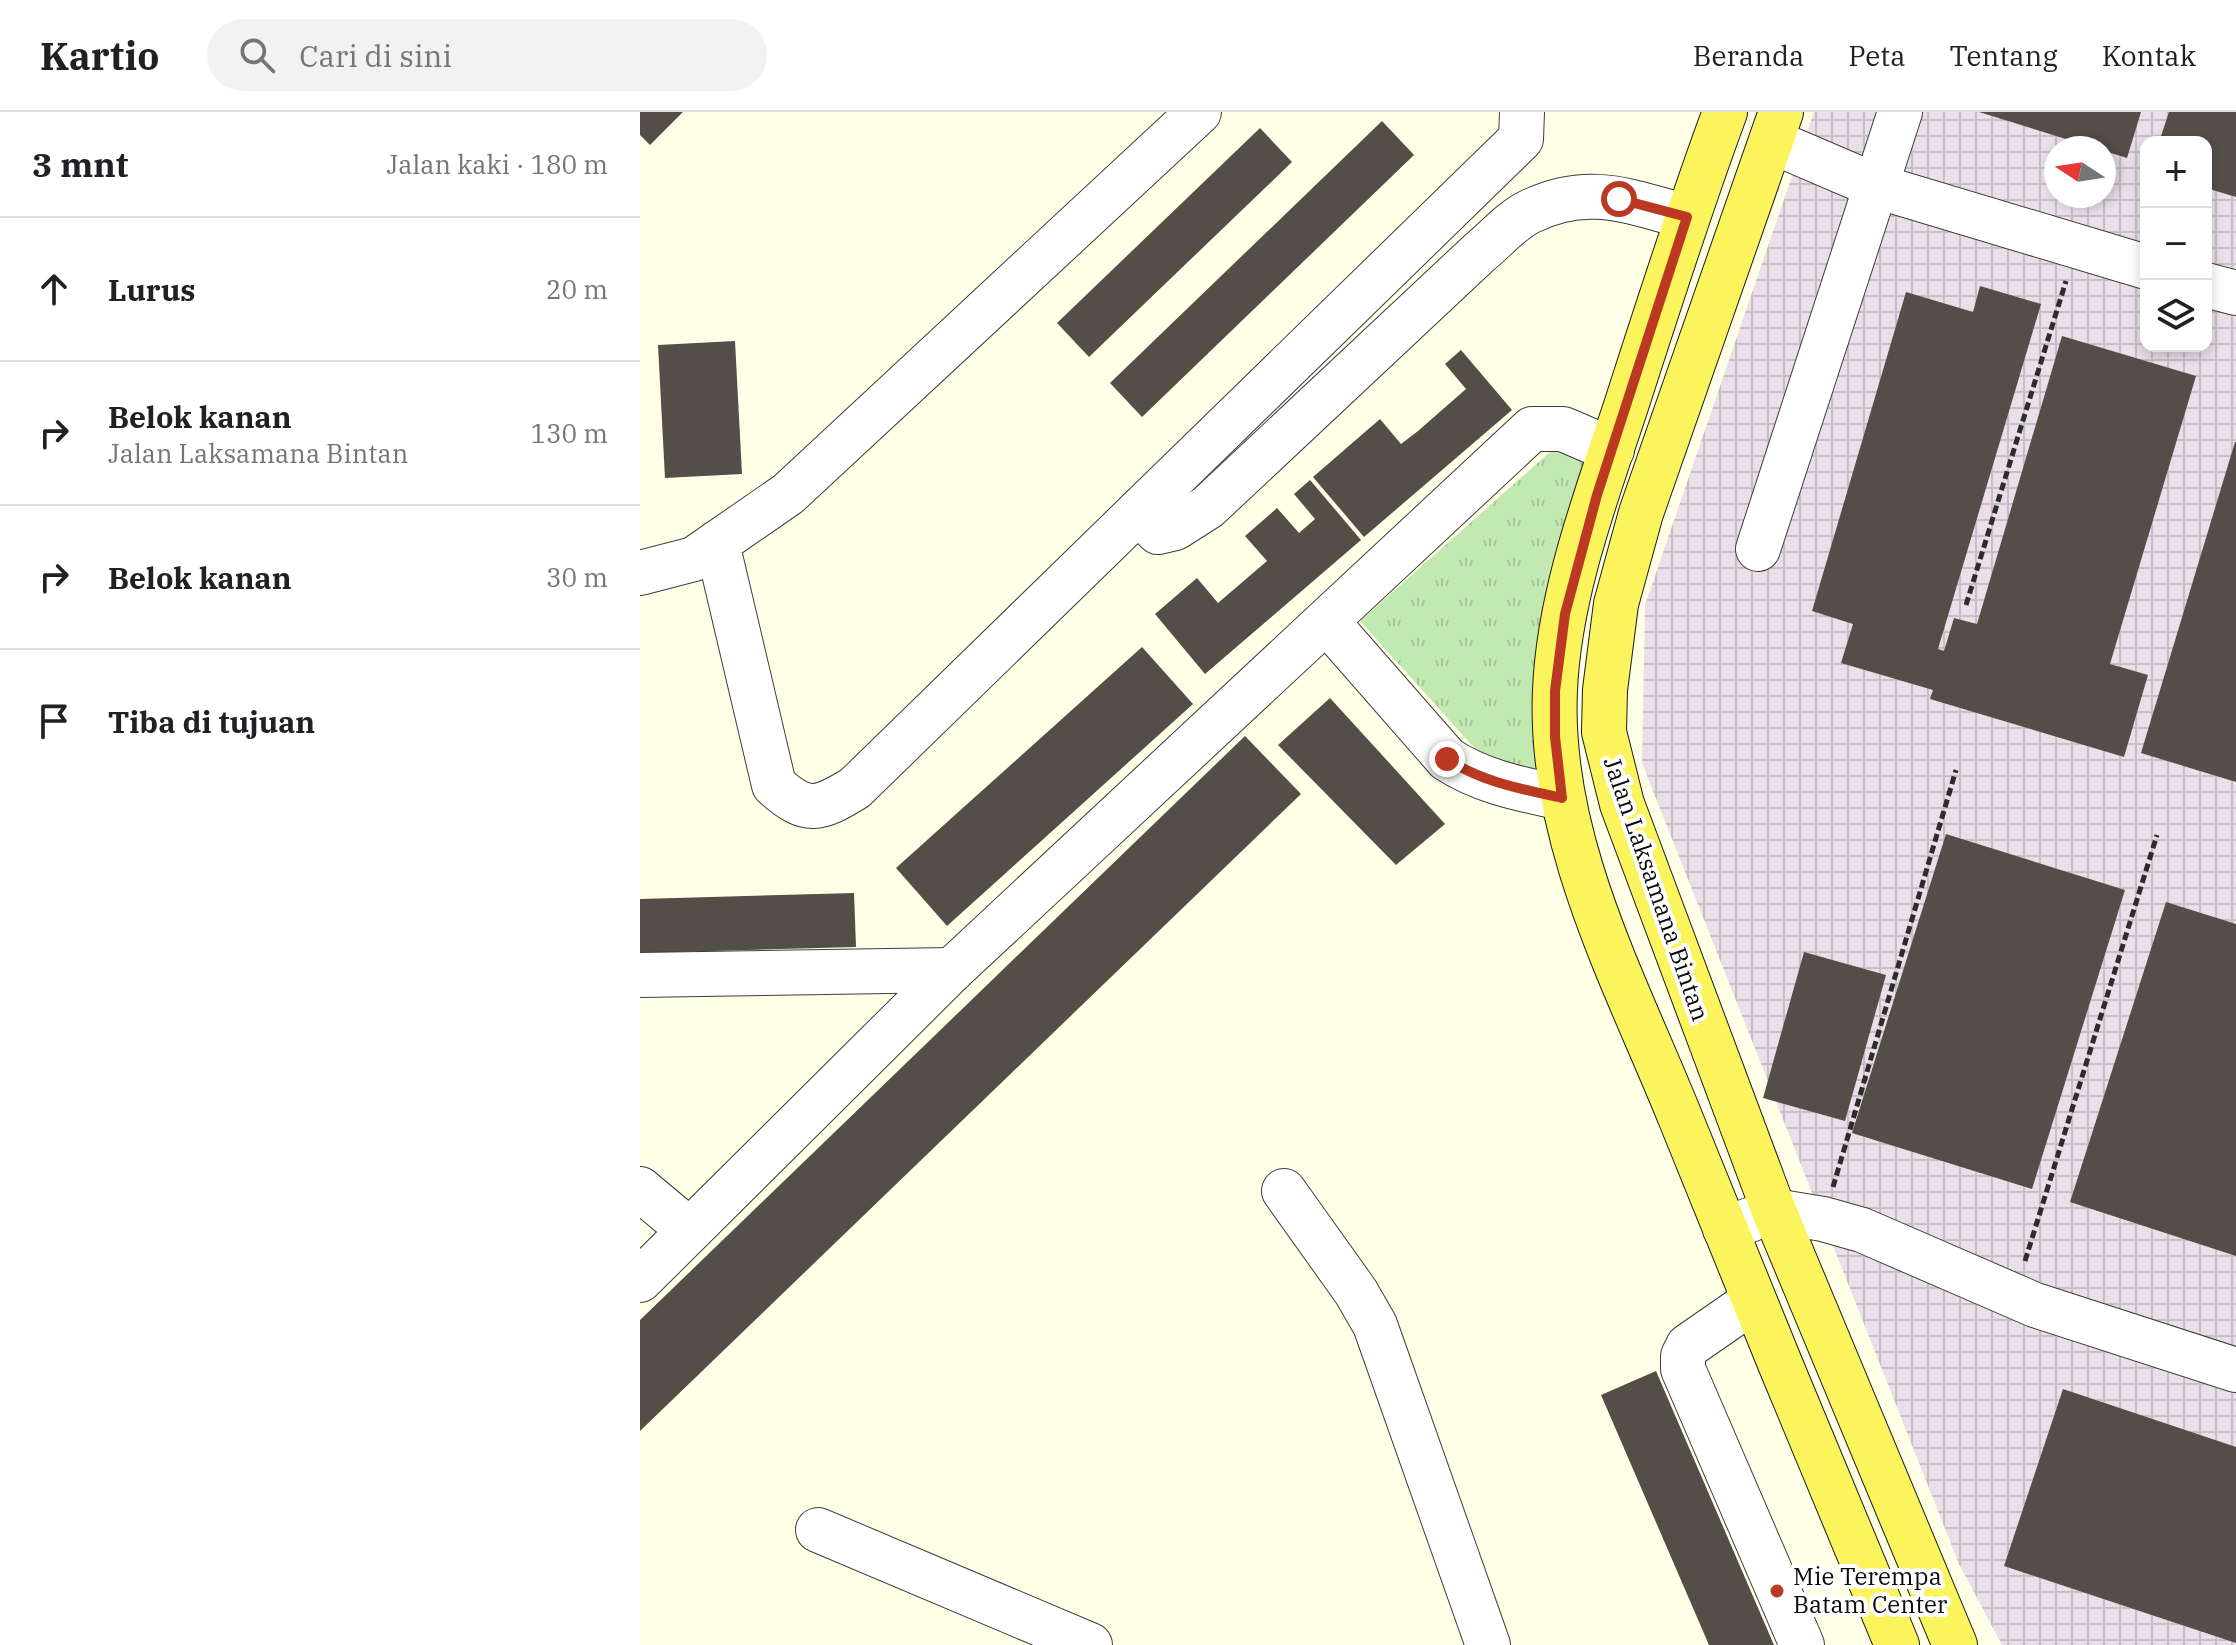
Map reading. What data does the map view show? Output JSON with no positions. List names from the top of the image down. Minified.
{"streets":{"main road":["Jalan Laksamana Bintan"]},"places":["Mie Terempa Batam Center"],"north":"left","page":{"header":"Kartio","search":"Cari di sini","nav":["Beranda","Peta","Tentang","Kontak"],"heading":["3 mnt","Jalan kaki · 180 m"],"map_buttons":["+","−"],"list":[["Lurus","20 m"],["Belok kanan","Jalan Laksamana Bintan","130 m"],["Belok kanan","30 m"],"Tiba di tujuan"]}}
